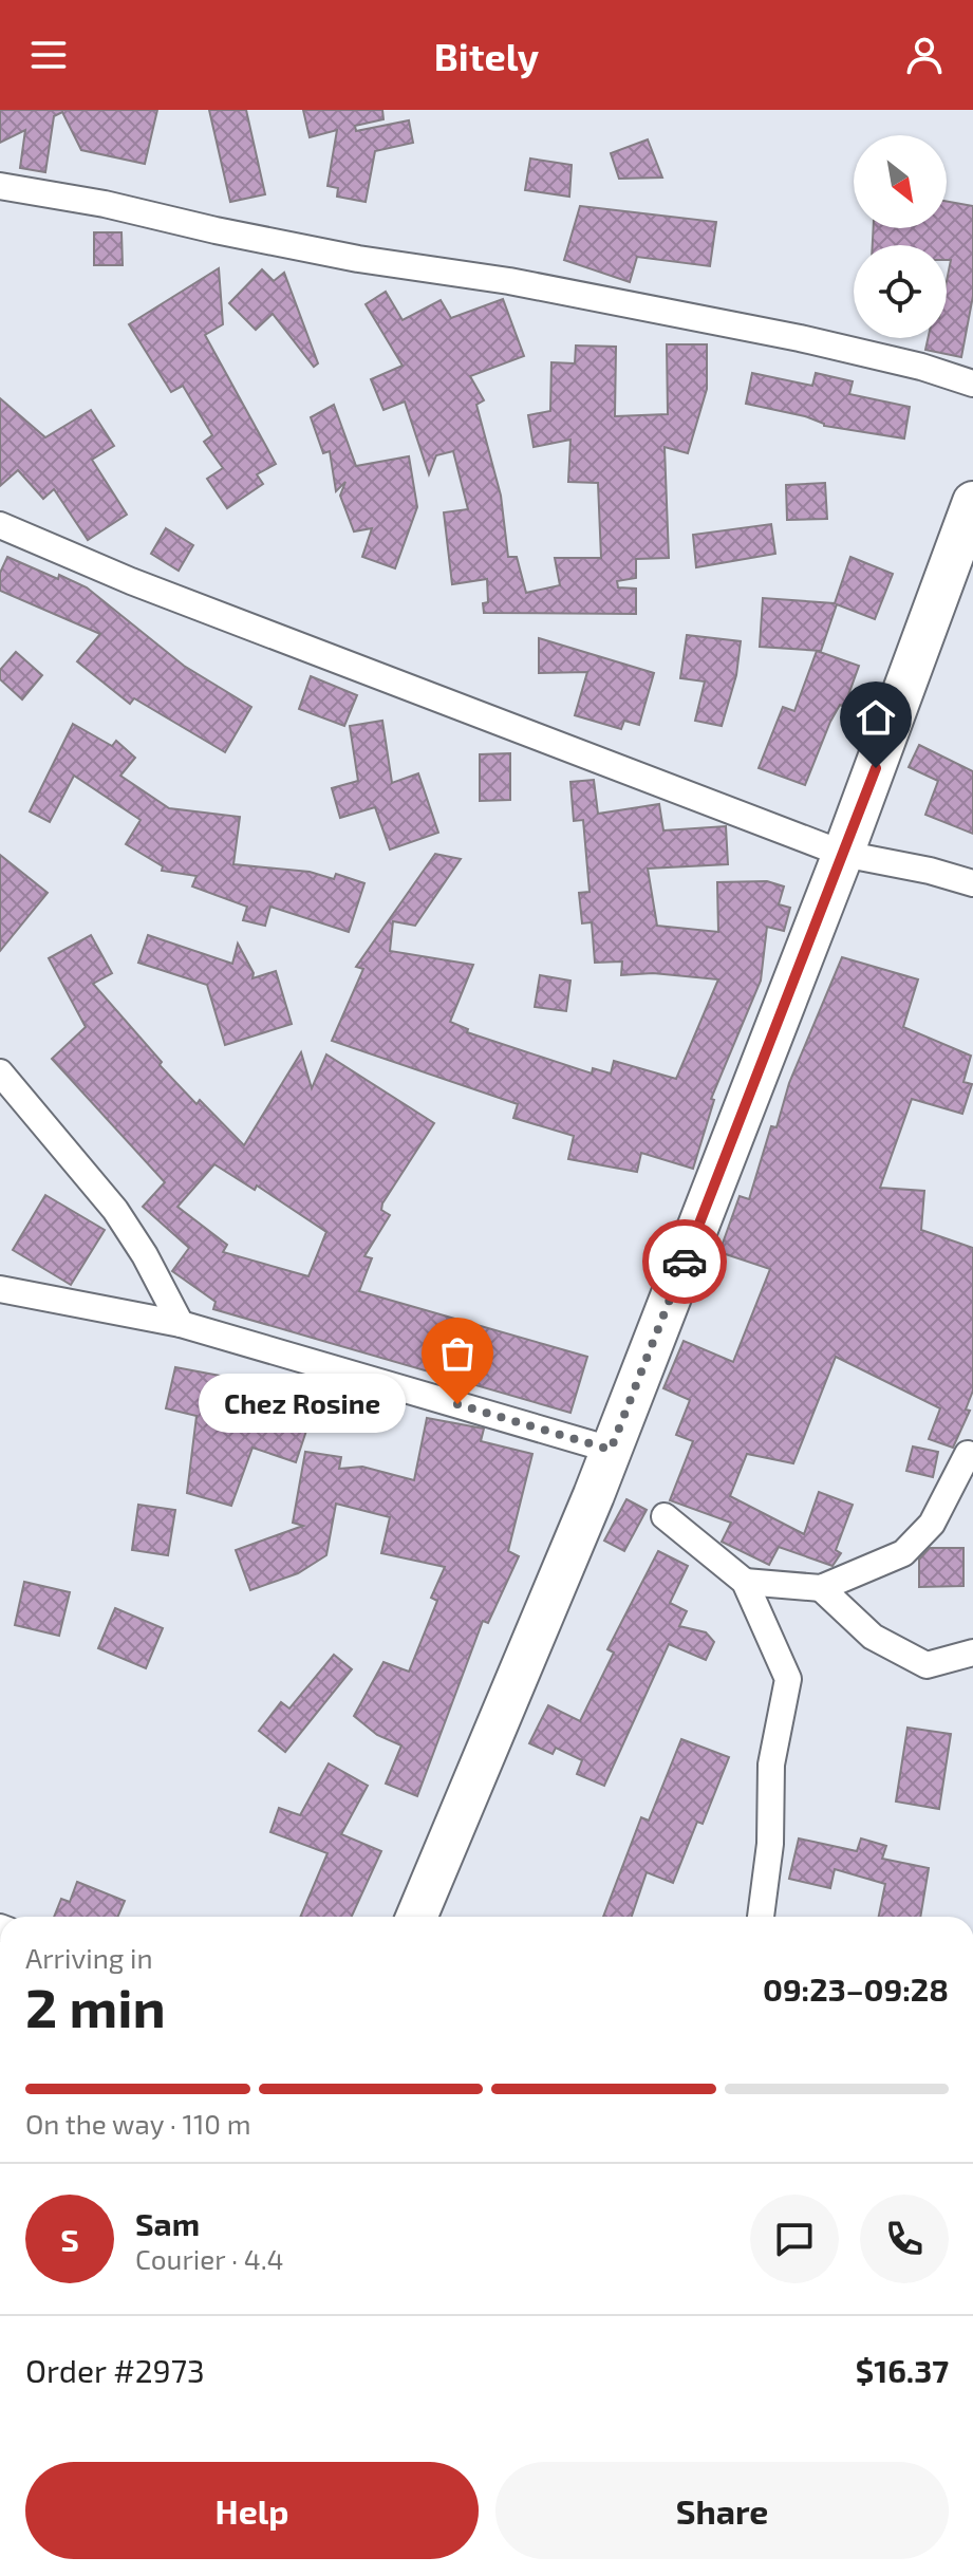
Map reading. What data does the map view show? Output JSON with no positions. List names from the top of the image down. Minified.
{"places":["Chez Rosine"],"north":"bottom right","page":{"header":"Bitely","bubble":"Chez Rosine","heading":["2 min","Arriving in","09:23–09:28"],"panel":["Sam","Courier · 4.4","Order #2973","$16.37"],"bar":"On the way · 110 m","round":"S","buttons":["Help","Share"]}}
